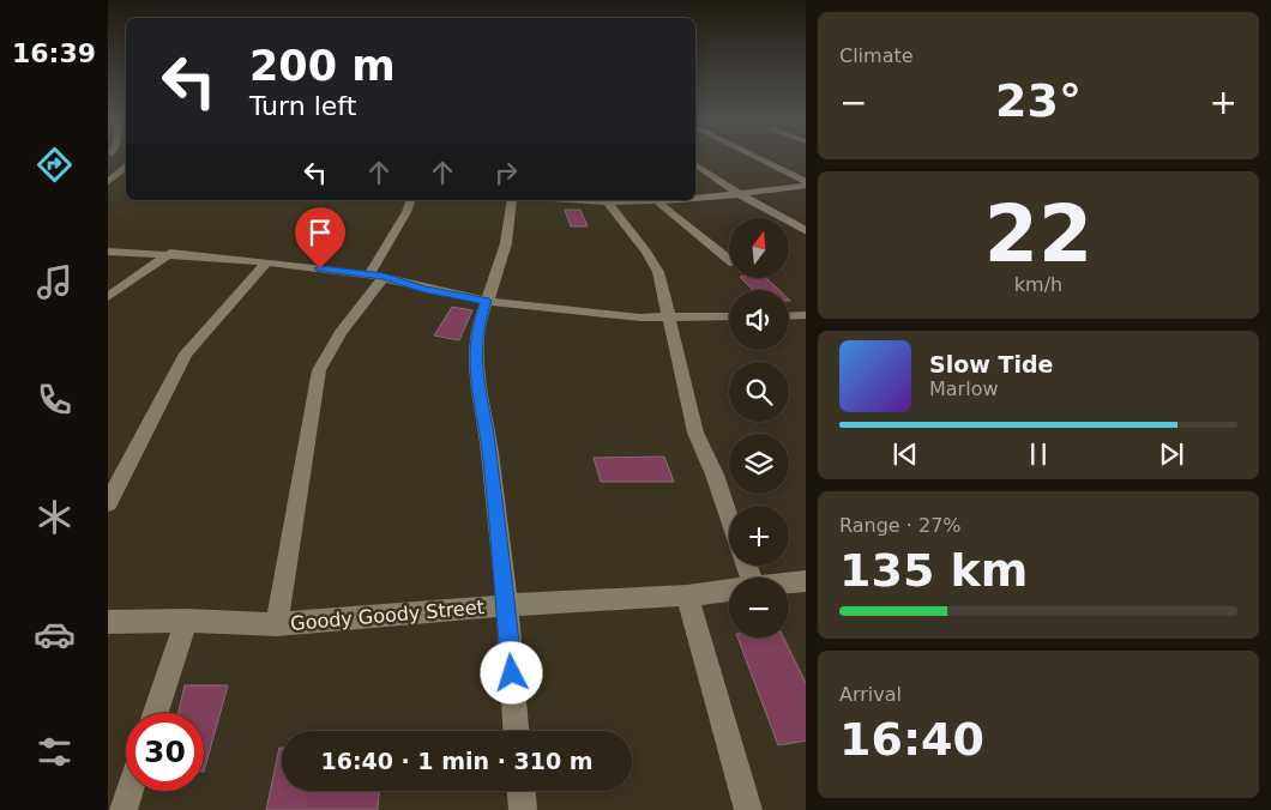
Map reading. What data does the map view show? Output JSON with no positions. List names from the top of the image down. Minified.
{"streets":{"street":["Goody Goody Street"]},"north":"top","page":{"tabs":"16:39","tile":["Climate",["22","km/h"],["Range · 27%","135 km"],["Arrival","16:40"]],"turn":["200 m","Turn left"],"heat":["−","23°","+"],"map_buttons":["+","−"],"song":["Slow Tide","Marlow"],"limit":"30","trip":"16:40 · 1 min · 310 m"}}
